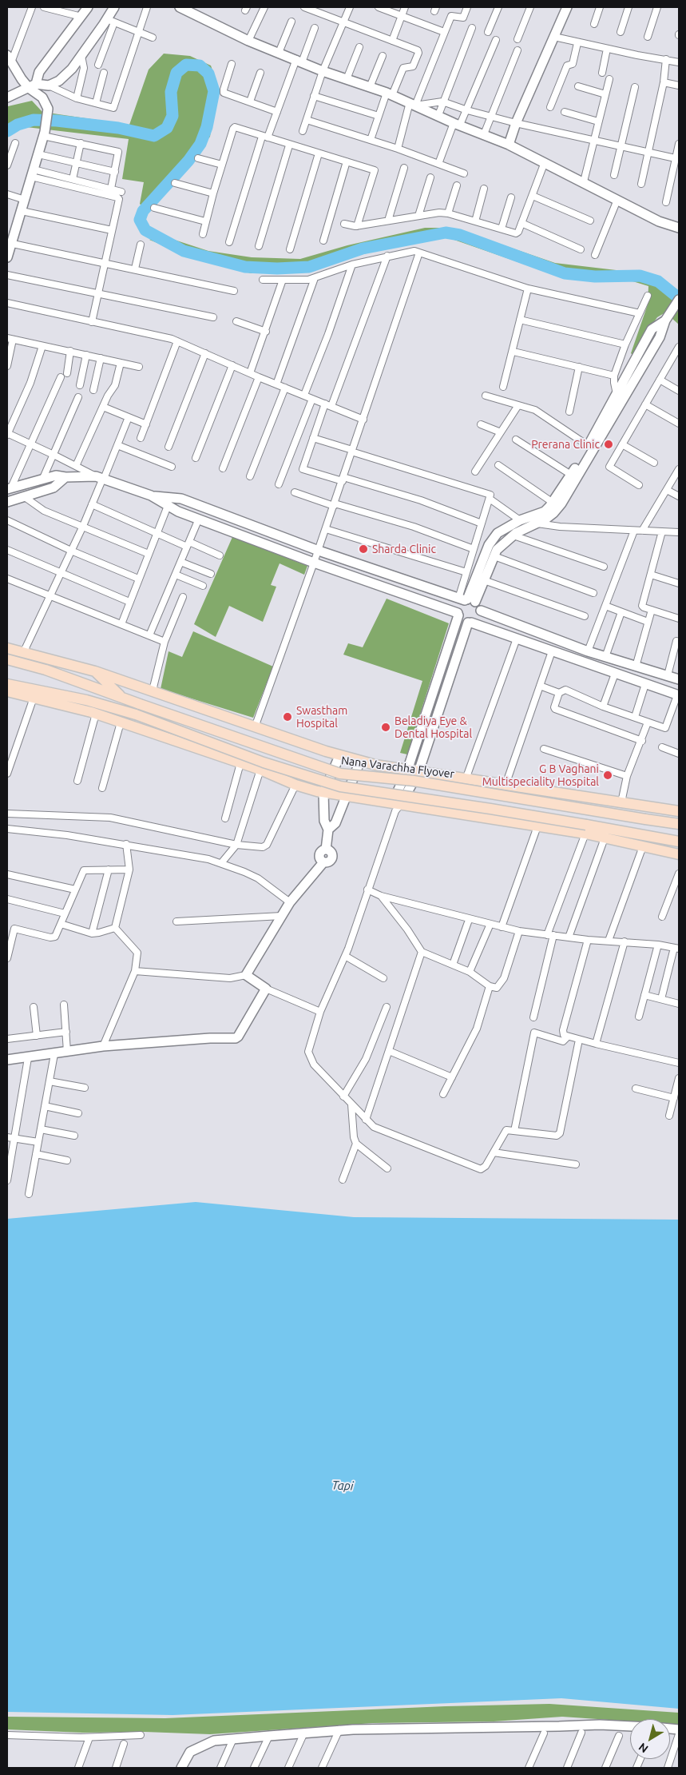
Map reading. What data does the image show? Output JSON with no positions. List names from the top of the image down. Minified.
{"streets":{"main road":["Nana Varachha Flyover"]},"water":["Tapi"],"places":["Prerana Clinic","Sharda Clinic","Swastham Hospital","Beladiya Eye & Dental Hospital","G B Vaghani Multispeciality Hospital"],"north":"bottom left"}
